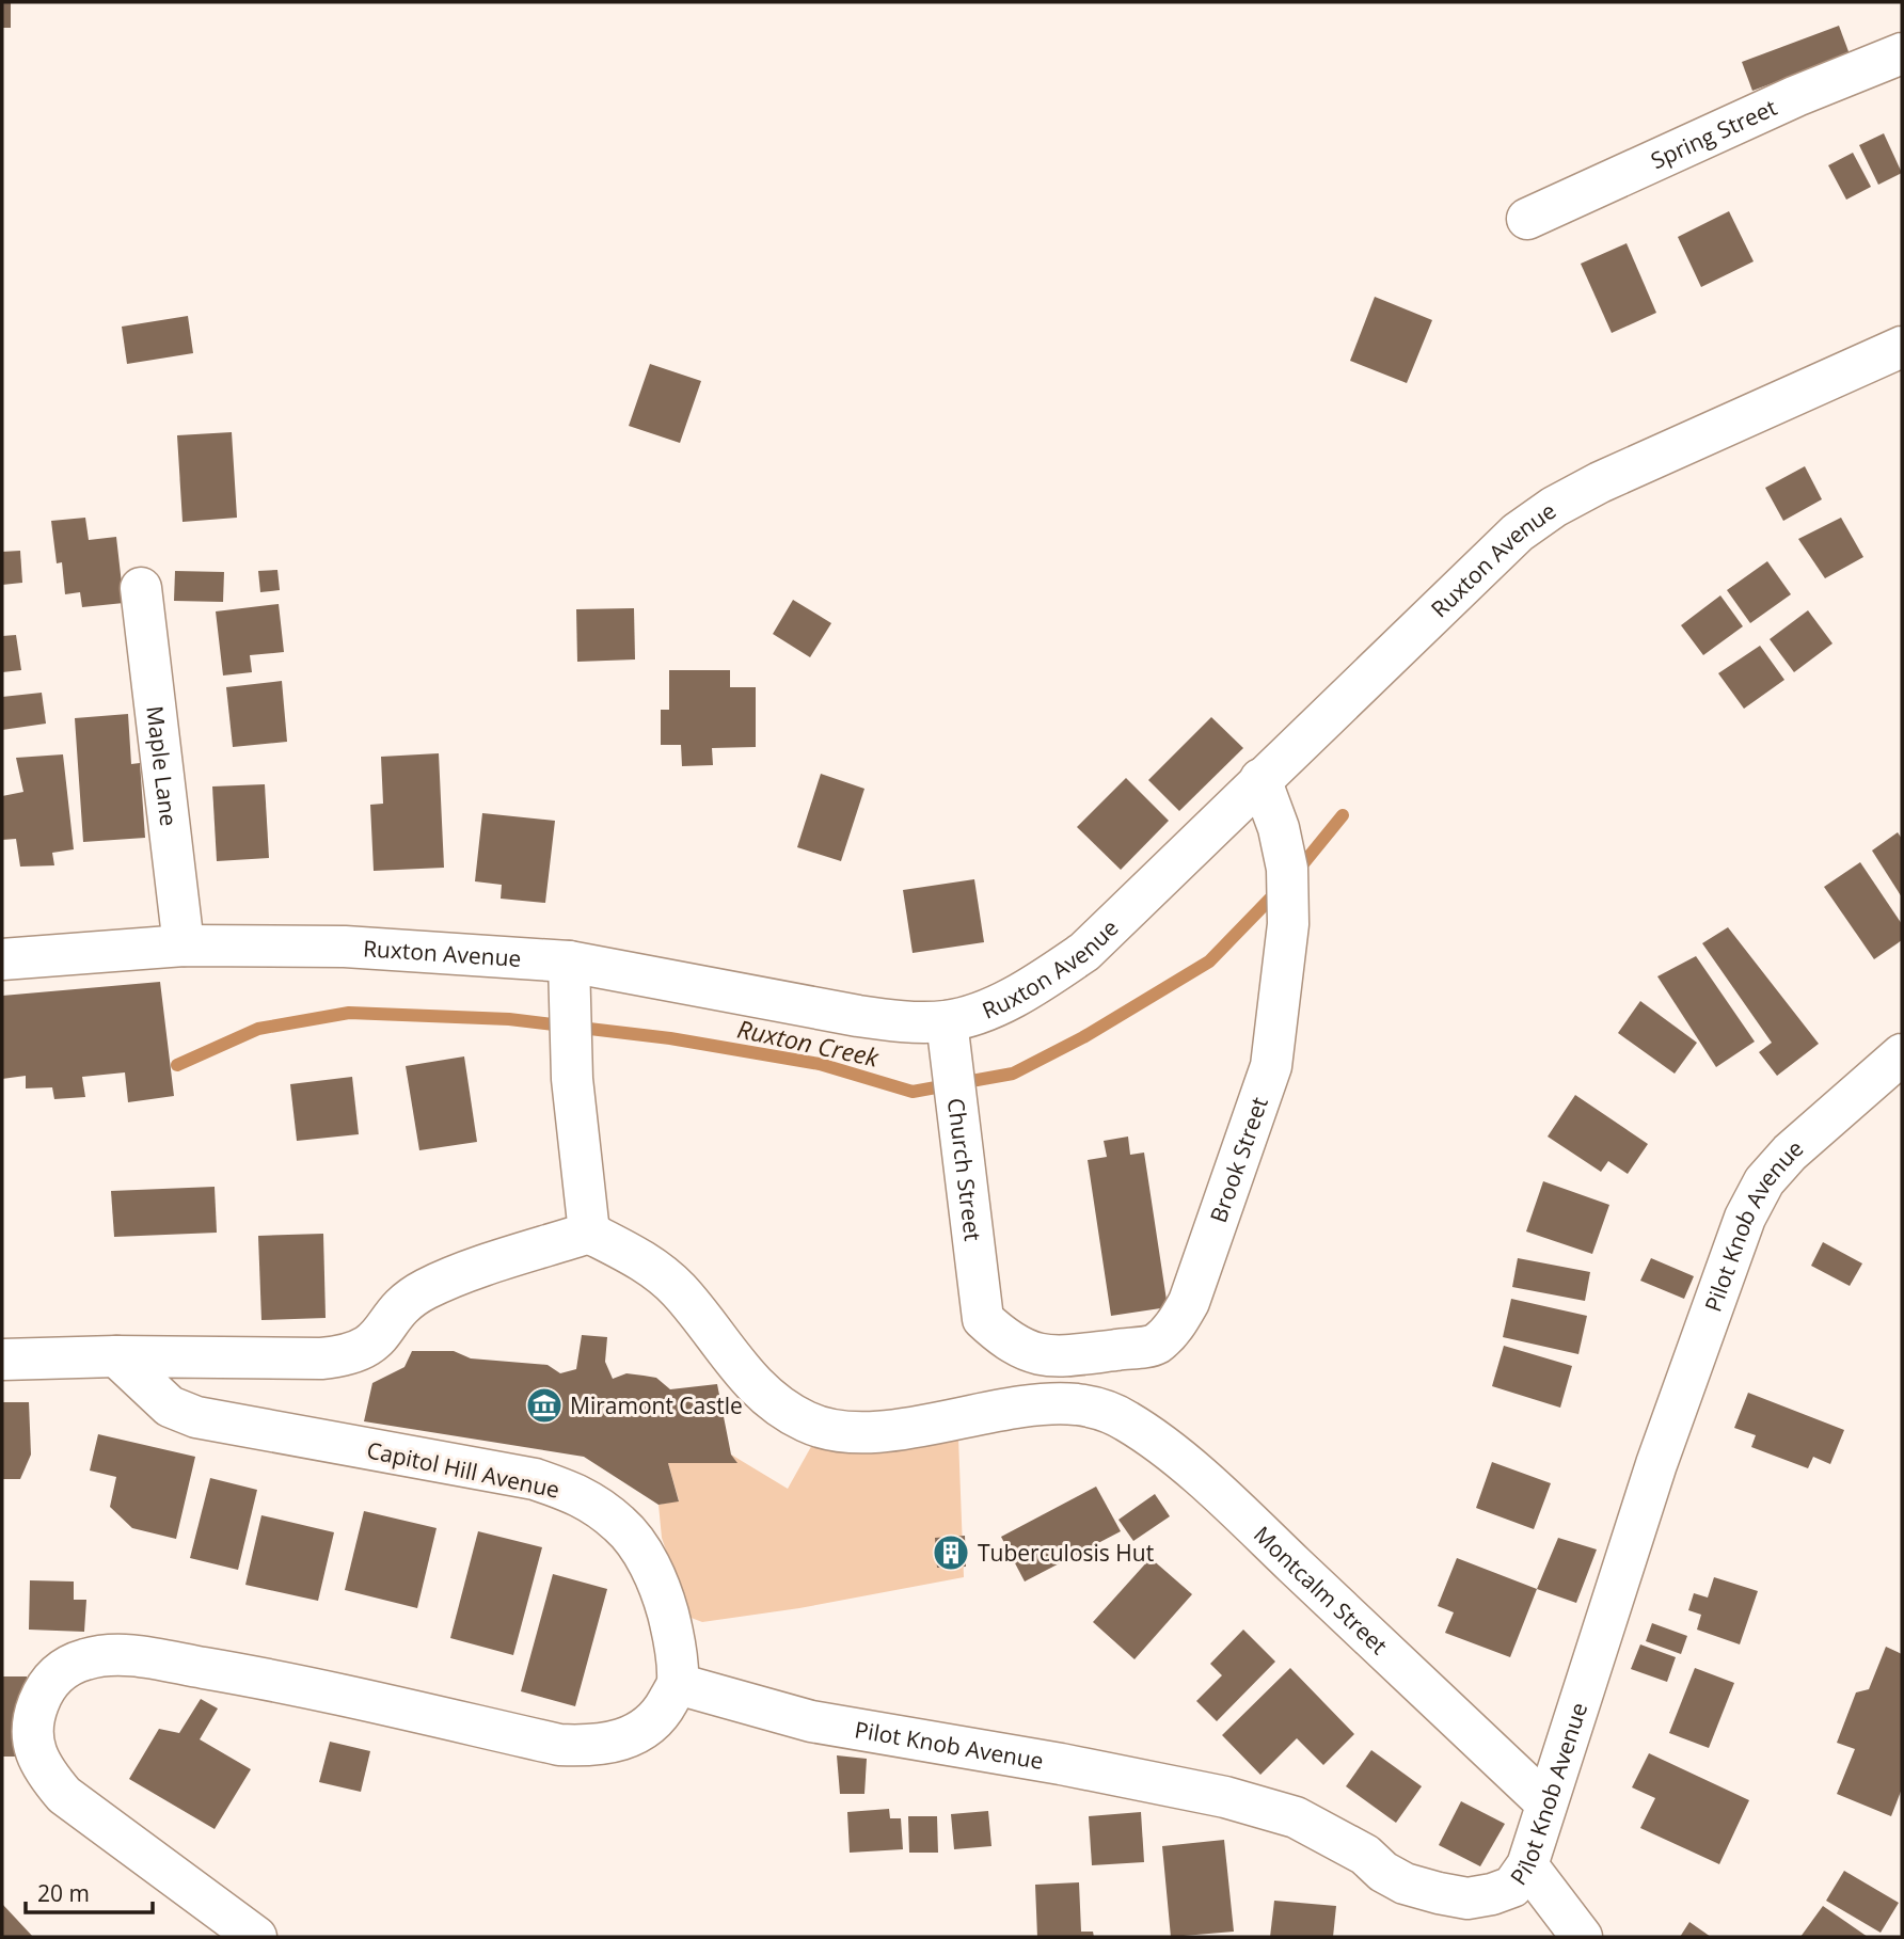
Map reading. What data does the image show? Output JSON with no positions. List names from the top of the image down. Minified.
{"streets":{"street":["Spring Street","Ruxton Avenue","Maple Lane","Brook Street","Church Street","Pilot Knob Avenue","Capitol Hill Avenue","Montcalm Street"]},"crossings":[["Ruxton Avenue","Maple Lane"],["Ruxton Avenue","Brook Street"],["Ruxton Avenue","Church Street"],["Brook Street","Church Street"],["Pilot Knob Avenue","Capitol Hill Avenue"],["Pilot Knob Avenue","Montcalm Street"]],"water":["Ruxton Creek"],"places":{"museum":["Miramont Castle"],"building":["Tuberculosis Hut"]},"scale_bar":"20 m"}
